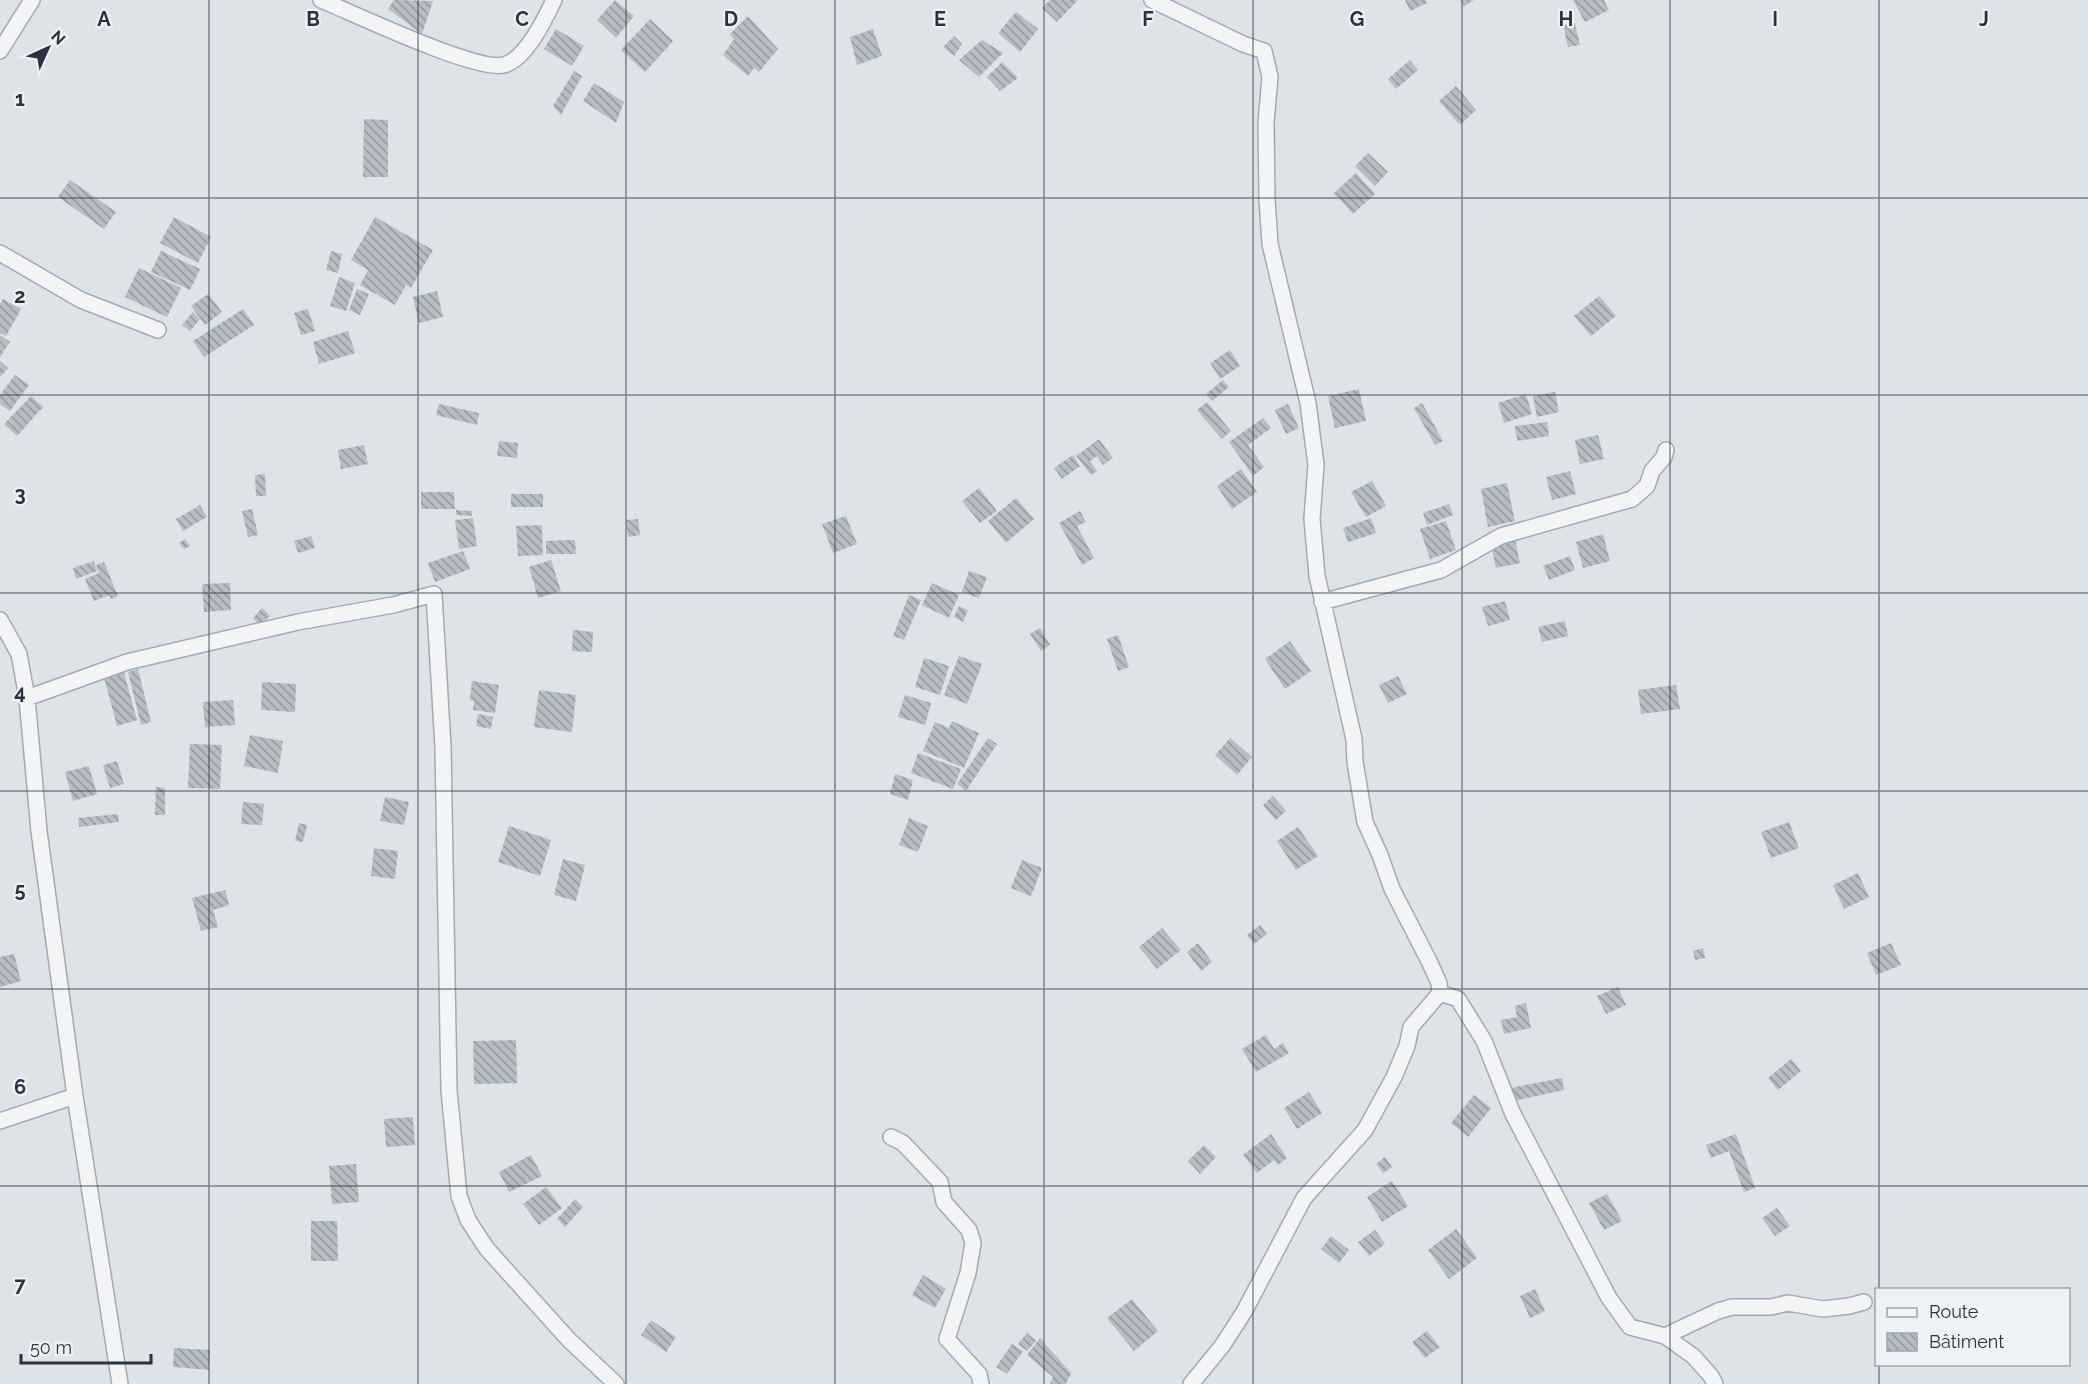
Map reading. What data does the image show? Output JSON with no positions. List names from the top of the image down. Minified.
{"legend":["Route","Bâtiment"],"scale_bar":"50 m","north":"top right","grid":{"columns":["A","B","C","D","E","F","G","H","I","J"],"rows":["1","2","3","4","5","6","7"]}}
